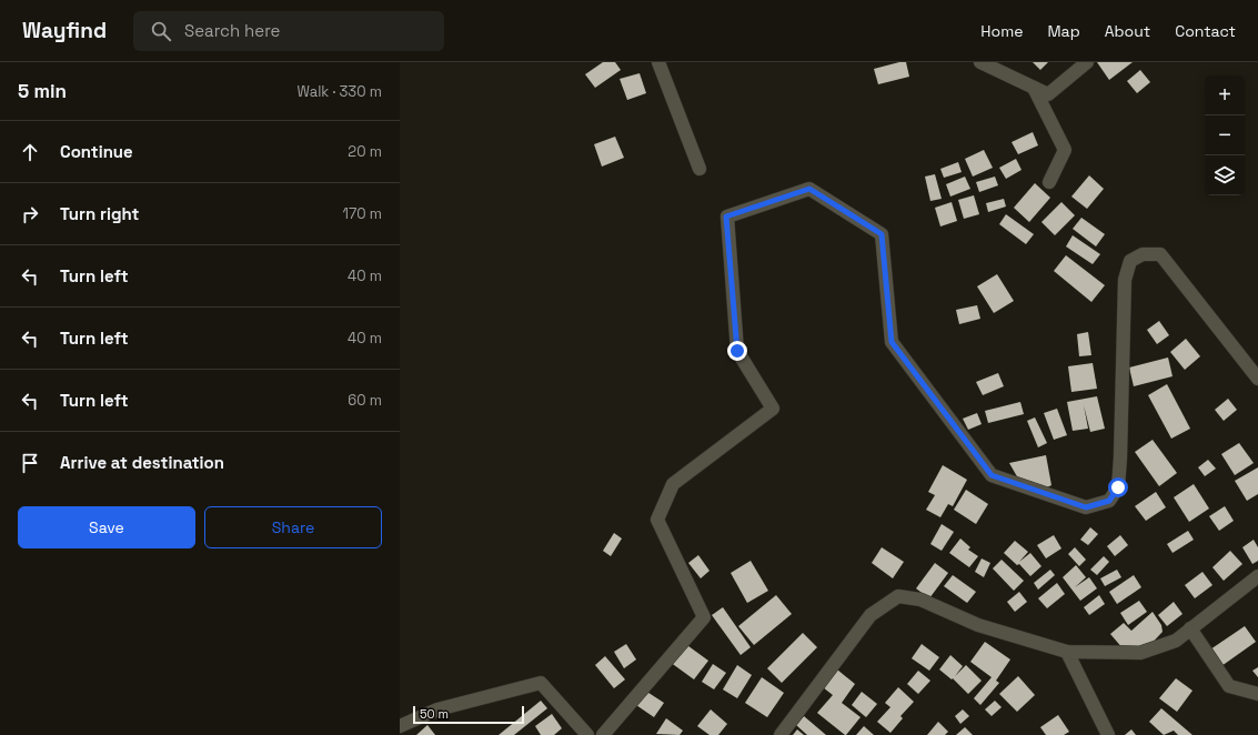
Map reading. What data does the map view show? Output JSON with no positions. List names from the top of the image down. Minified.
{"scale_bar":"50 m","page":{"header":"Wayfind","search":"Search here","nav":["Home","Map","About","Contact"],"heading":["5 min","Walk · 330 m"],"map_buttons":["+","−"],"list":[["Continue","20 m"],["Turn right","170 m"],["Turn left","40 m"],["Turn left","40 m"],["Turn left","60 m"],"Arrive at destination"],"buttons":["Save","Share"],"scale":"50 m"}}
